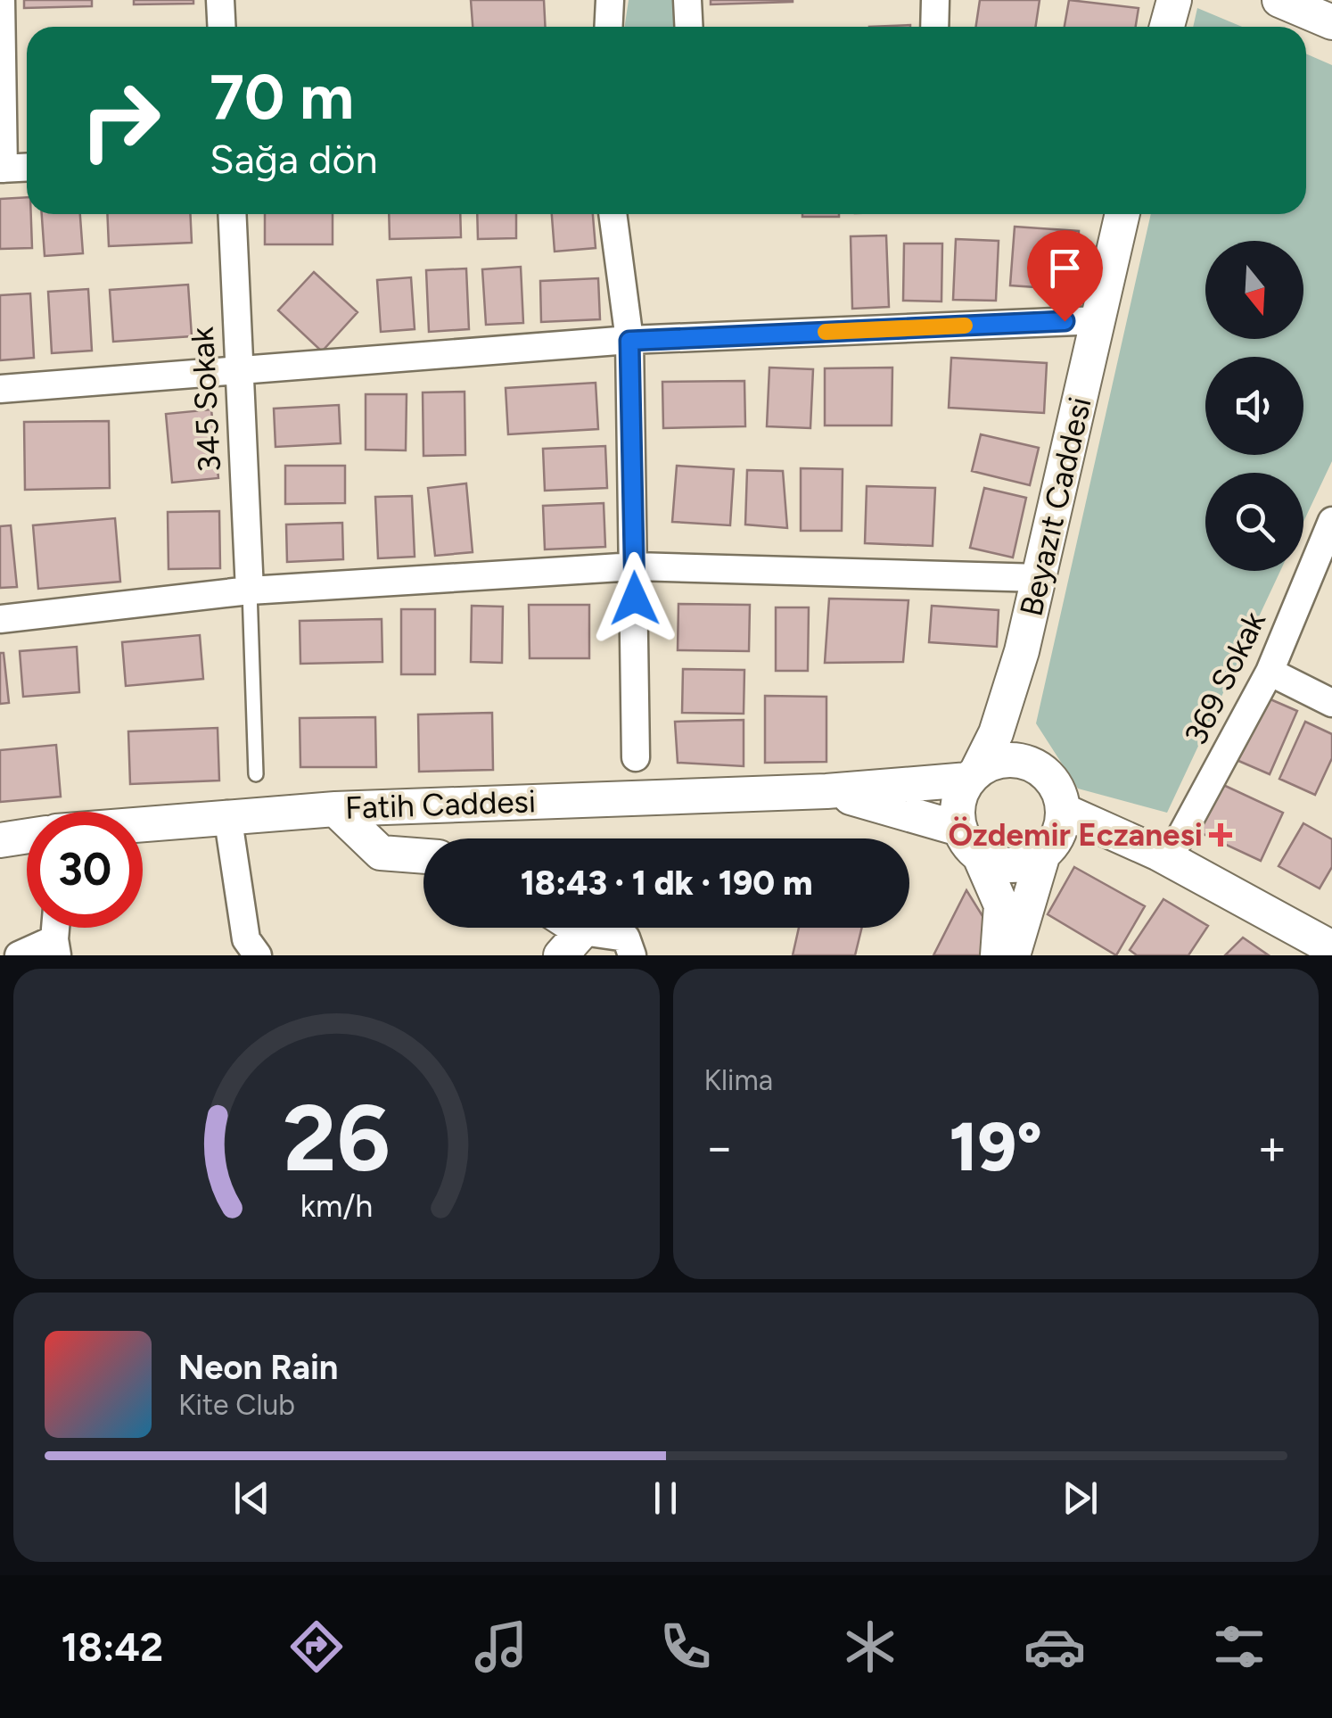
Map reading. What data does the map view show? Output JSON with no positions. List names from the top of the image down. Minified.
{"streets":{"street":["345 Sokak","Beyazıt Caddesi","369 Sokak","Fatih Caddesi"]},"places":{"health":["Özdemir Eczanesi"]},"north":"bottom","page":{"turn":["70 m","Sağa dön"],"limit":"30","trip":"18:43 · 1 dk · 190 m","tile":"Klima","heat":["−","19°","+"],"song":["Neon Rain","Kite Club"],"tabs":"18:42","gauge":["26","km/h"]}}
